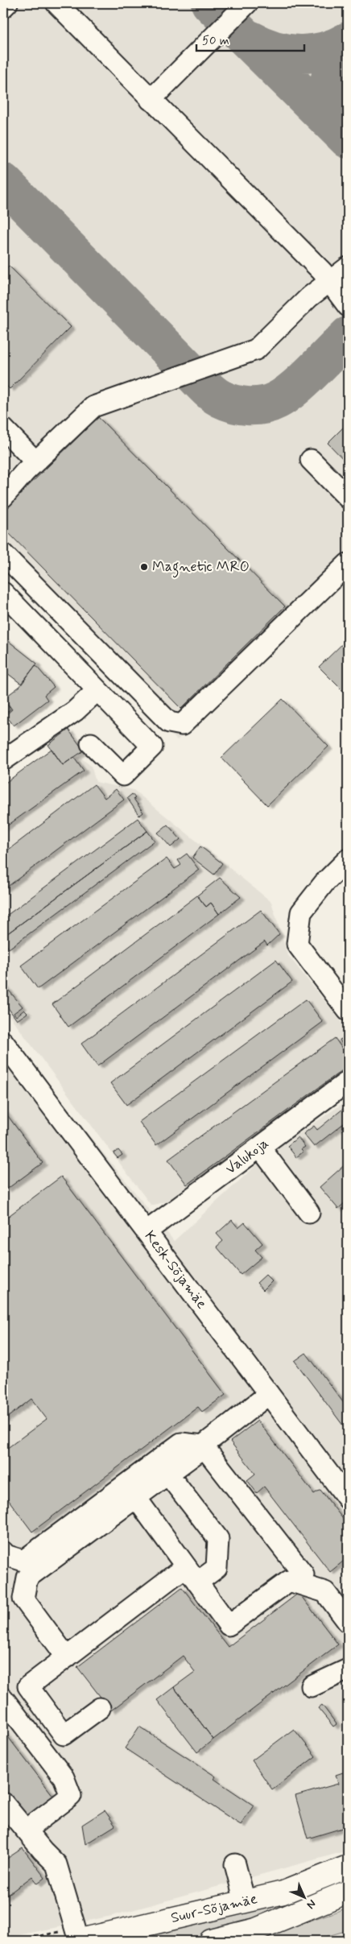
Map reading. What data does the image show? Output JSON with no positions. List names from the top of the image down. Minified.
{"streets":{"main road":["Suur-Sõjamäe"],"street":["Valukoja","Kesk-Sõjamäe"]},"crossings":[["Valukoja","Kesk-Sõjamäe"]],"places":["Magnetic MRO"],"scale_bar":"50 m","north":"bottom right"}
